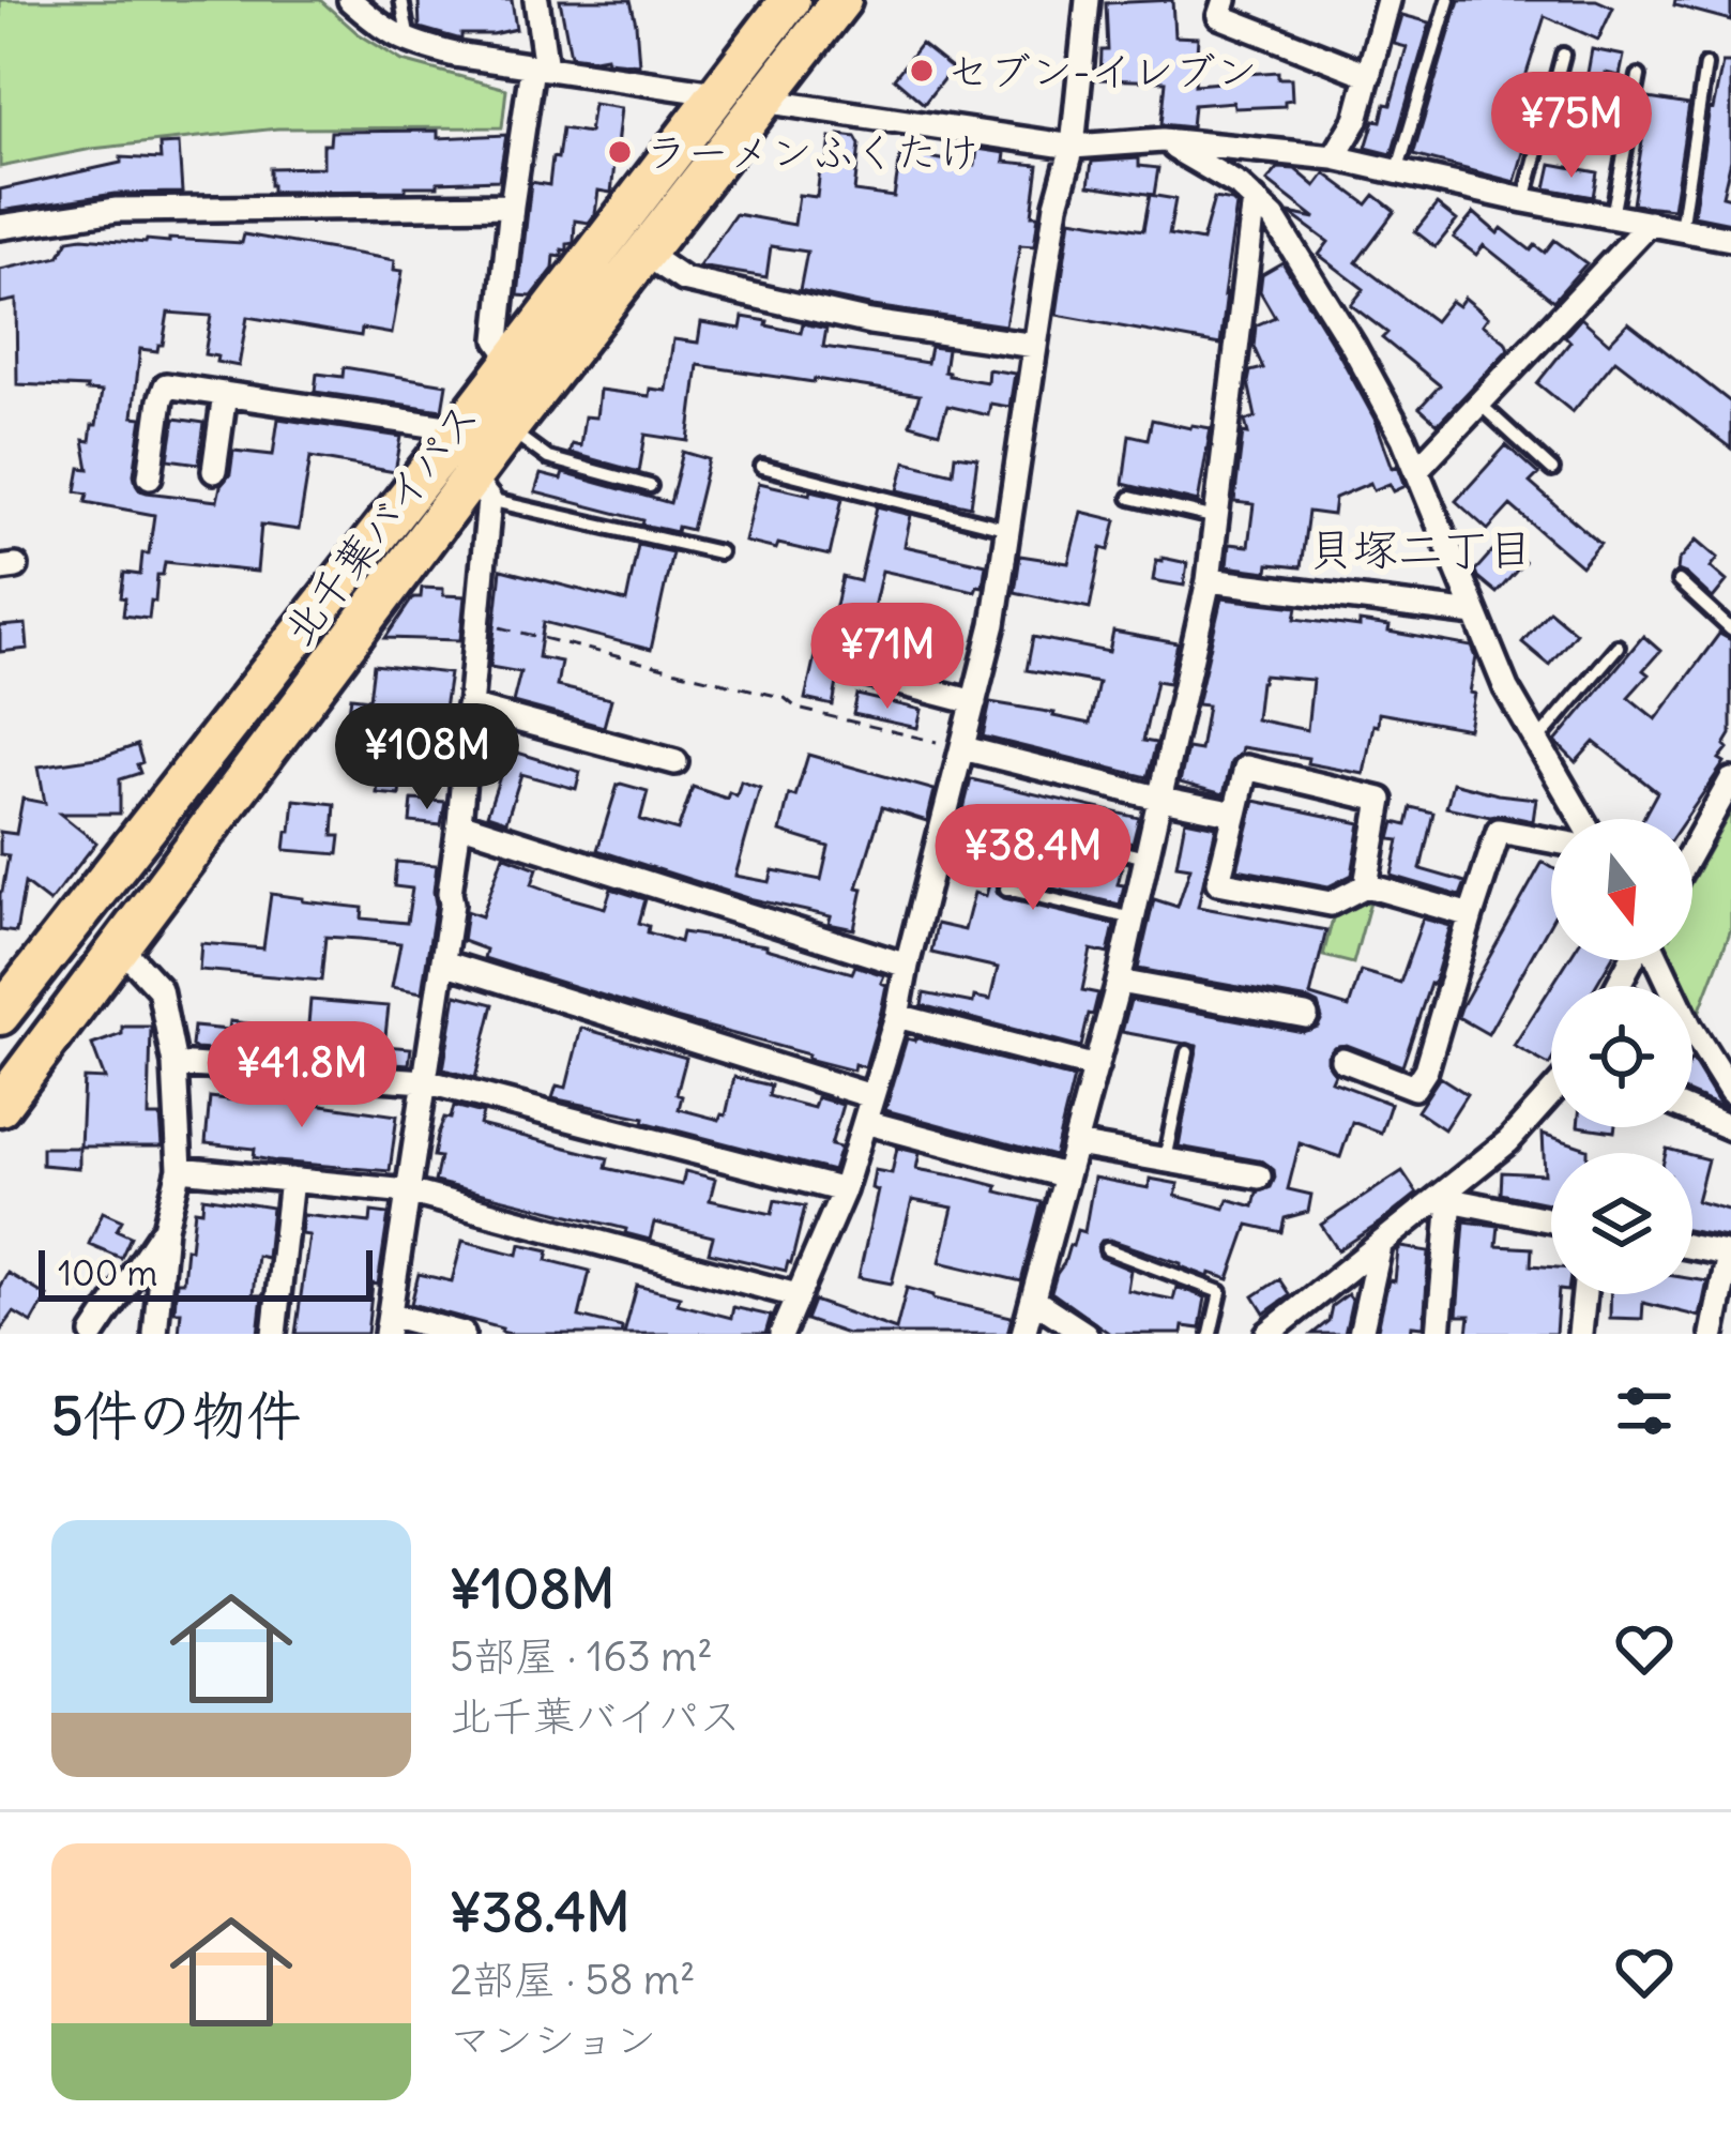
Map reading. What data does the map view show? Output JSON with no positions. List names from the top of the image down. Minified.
{"streets":{"highway":["北千葉バイパス"]},"districts":["貝塚二丁目"],"places":["セブン-イレブン","ラーメンふくたけ"],"scale_bar":"100 m","north":"bottom","page":{"price":["¥75M","¥71M","¥108M","¥38.4M","¥41.8M"],"scale":"100 m","heading":"5件の物件","list":[{"name":"¥108M","note":"5部屋 · 163 m² · 北千葉バイパス"},{"name":"¥38.4M","note":"2部屋 · 58 m² · マンション"}]}}
